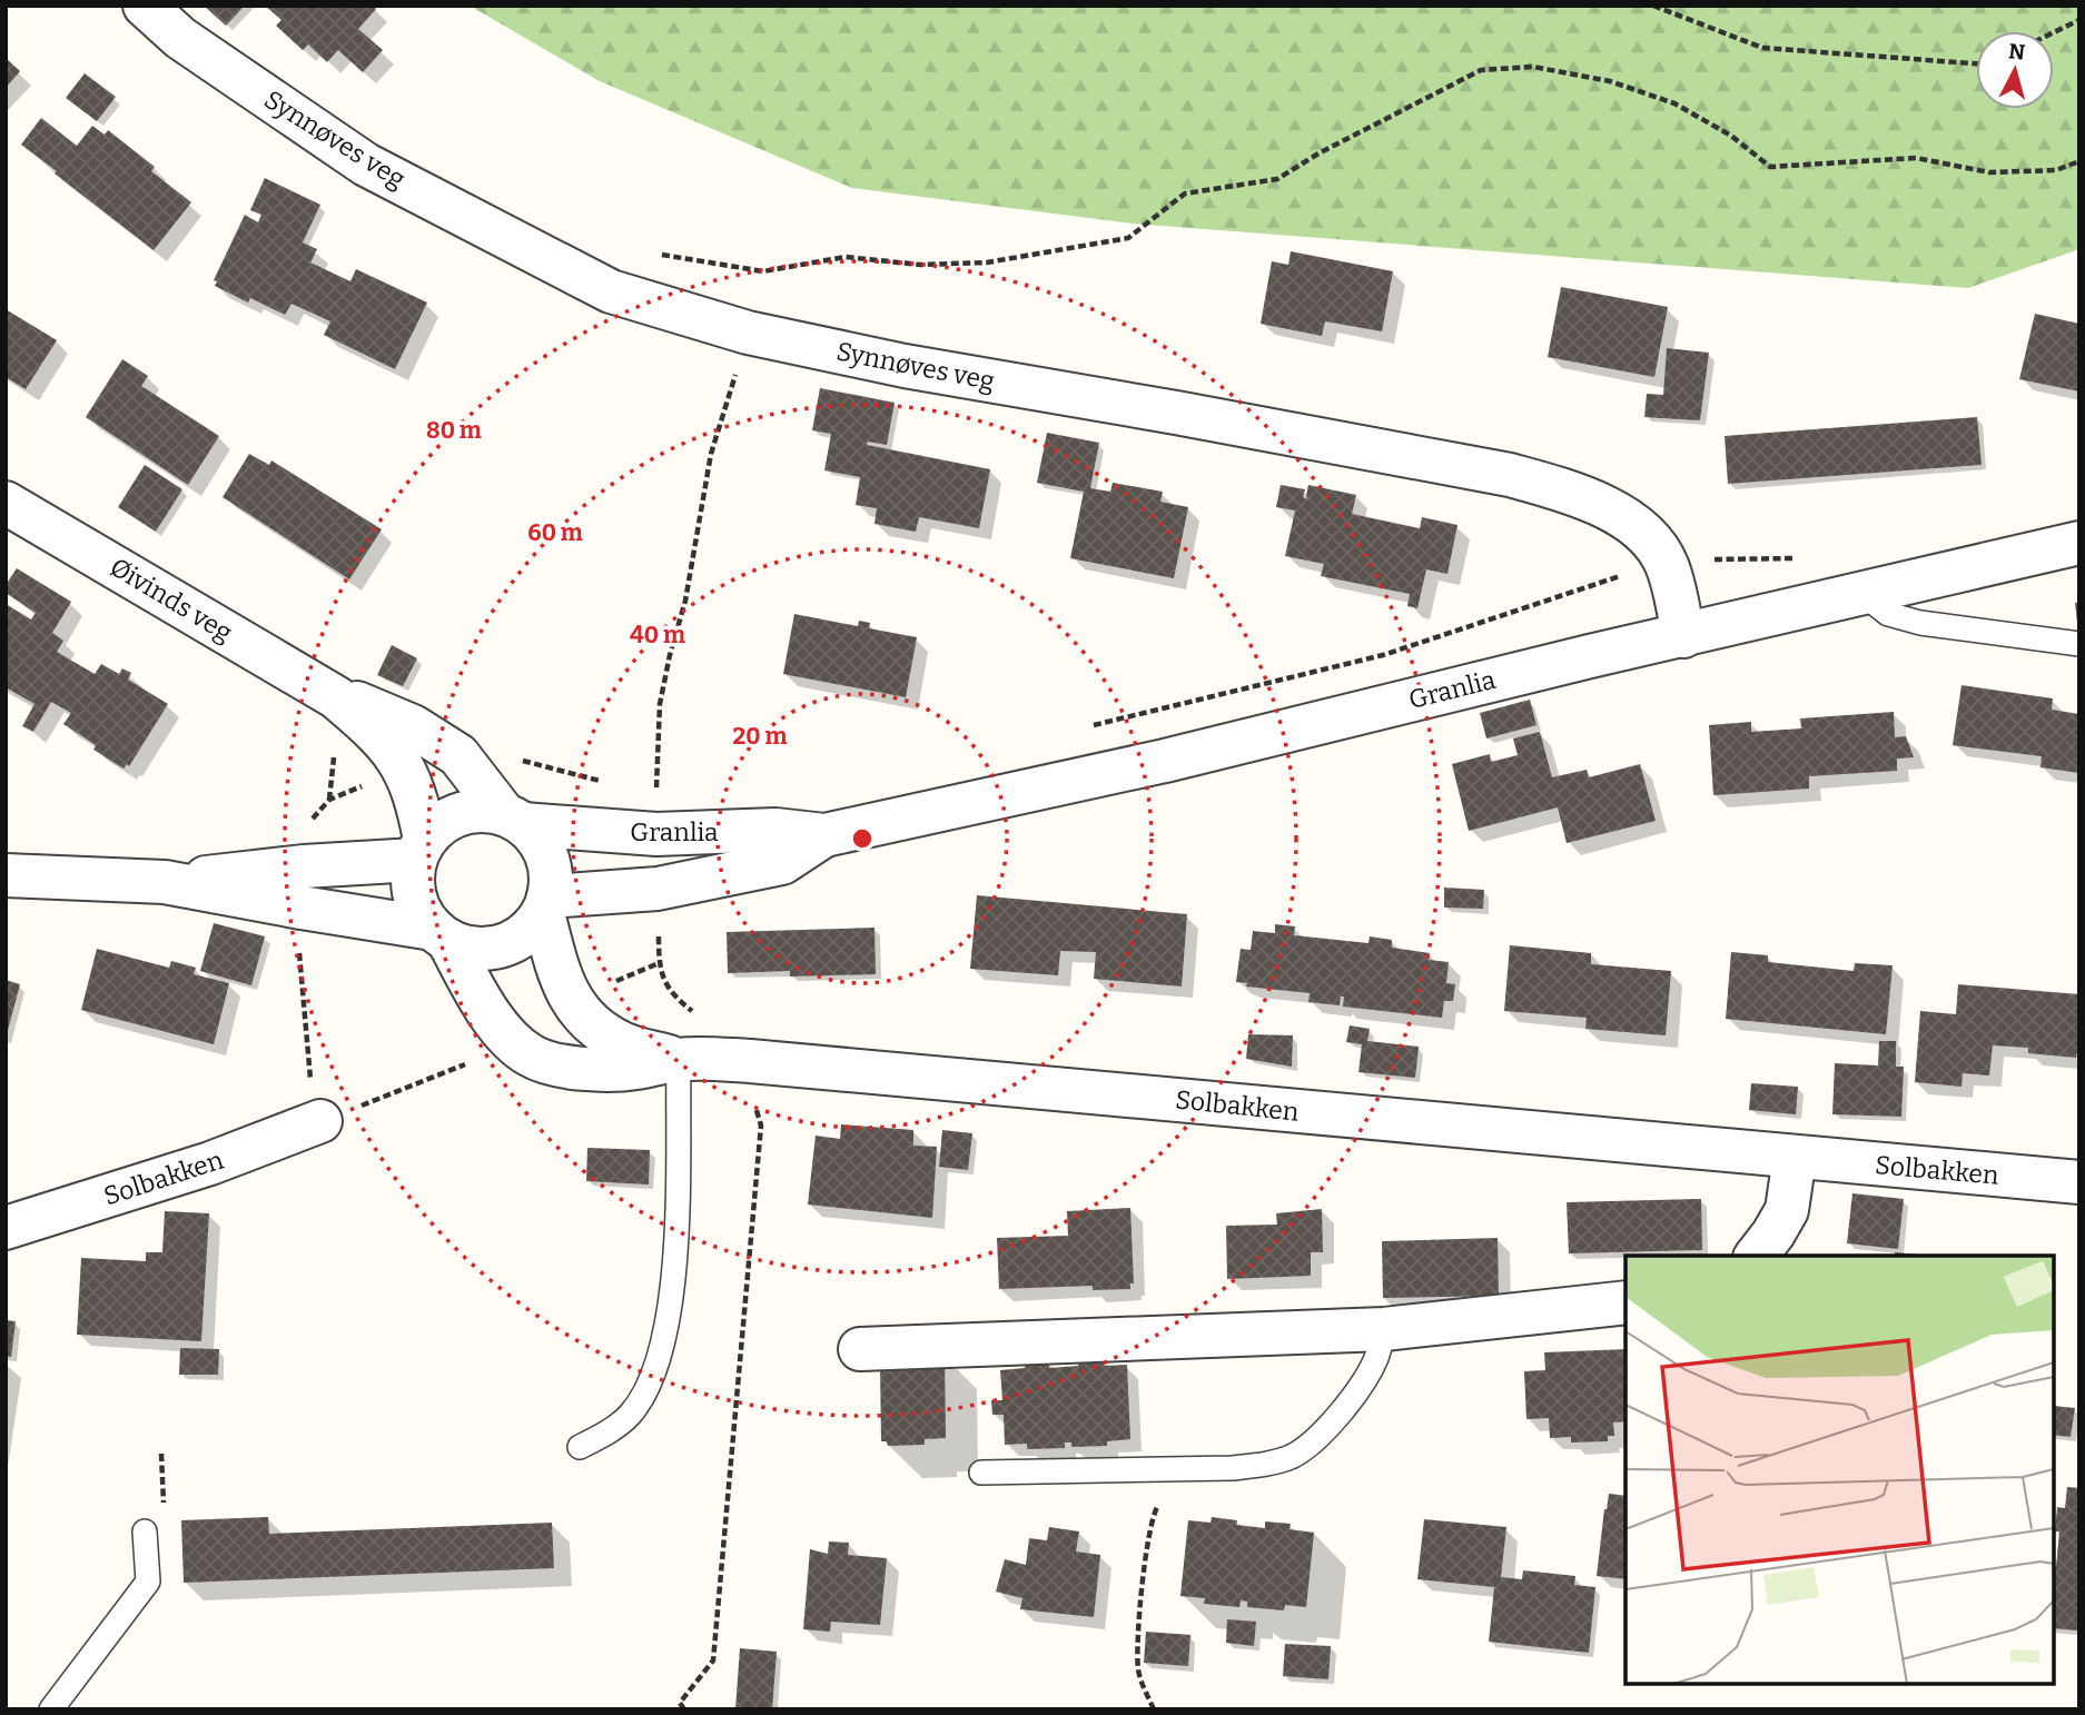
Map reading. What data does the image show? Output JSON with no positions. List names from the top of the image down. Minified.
{"streets":{"street":["Synnøves veg","Øivinds veg","Granlia","Solbakken"]},"crossings":[["Synnøves veg","Granlia"],["Øivinds veg","Granlia"],["Øivinds veg","Solbakken"],["Granlia","Solbakken"]],"north":"top","rings":["80 m","60 m","40 m","20 m"]}
